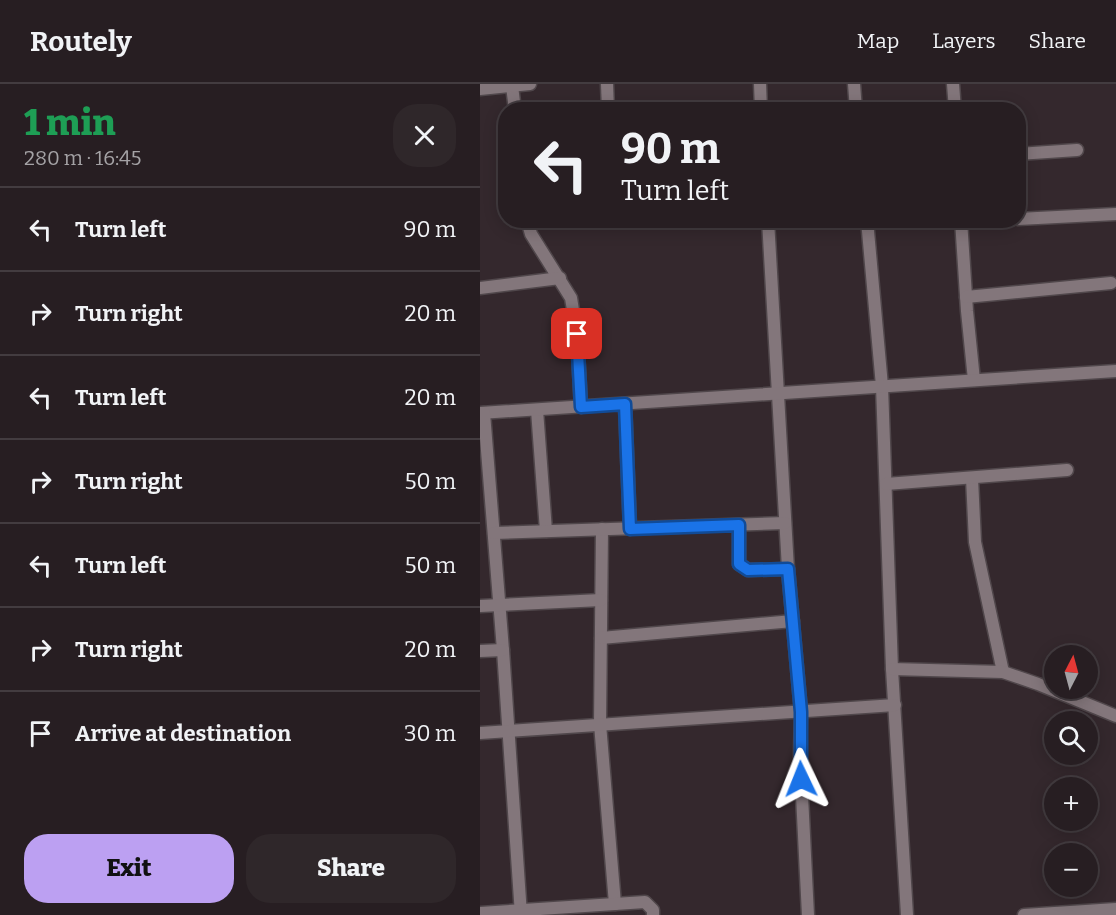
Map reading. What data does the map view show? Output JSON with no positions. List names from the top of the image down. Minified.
{"north":"top","page":{"header":"Routely","nav":["Map","Layers","Share"],"heading":["1 min","280 m · 16:45"],"turn":["90 m","Turn left"],"list":[{"name":"Turn left","value":"90 m"},{"name":"Turn right","value":"20 m"},{"name":"Turn left","value":"20 m"},{"name":"Turn right","value":"50 m"},{"name":"Turn left","value":"50 m"},{"name":"Turn right","value":"20 m"},{"name":"Arrive at destination","value":"30 m"}],"map_buttons":["+","−"],"buttons":["Exit","Share"]}}
